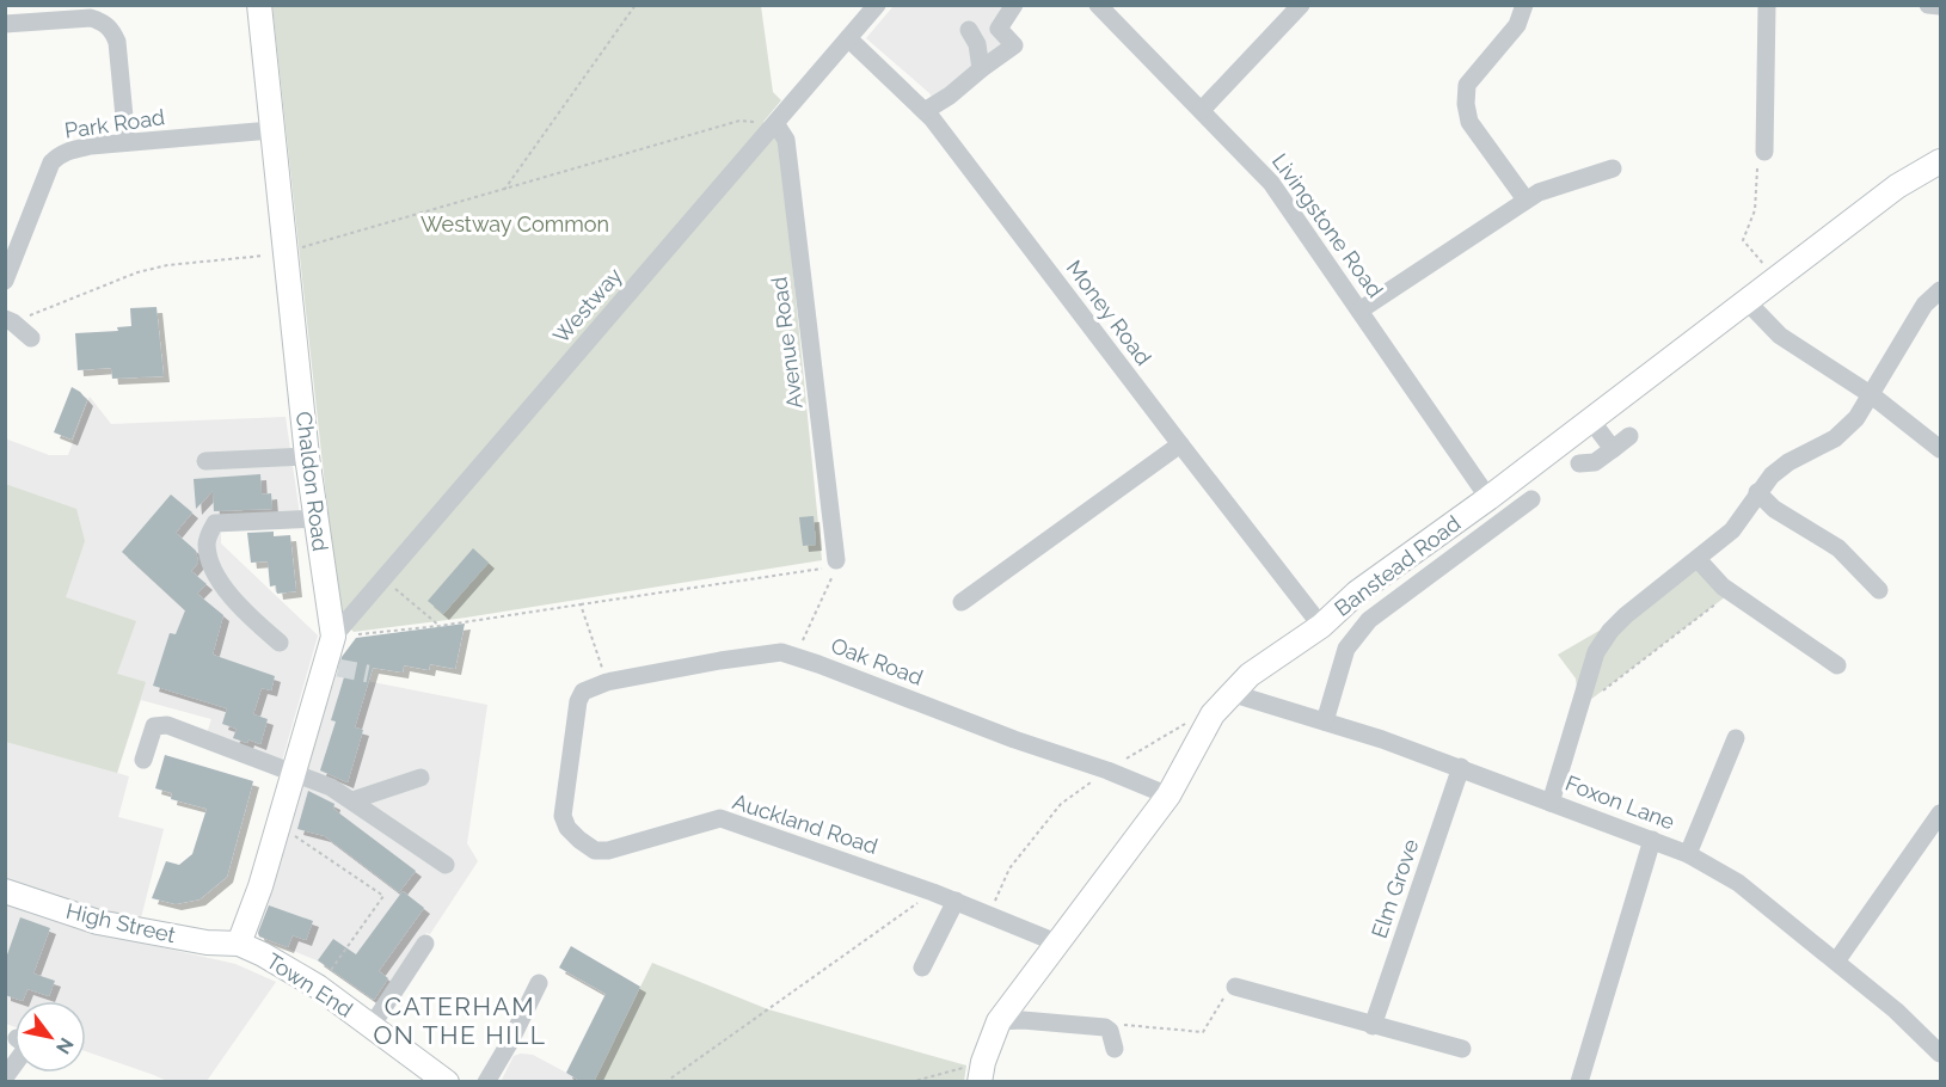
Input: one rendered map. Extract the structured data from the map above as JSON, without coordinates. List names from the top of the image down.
{
  "streets": {
    "main road": [
      "Chaldon Road",
      "Banstead Road",
      "High Street",
      "Town End"
    ],
    "street": [
      "Park Road",
      "Livingstone Road",
      "Westway",
      "Money Road",
      "Avenue Road",
      "Oak Road",
      "Foxon Lane",
      "Auckland Road",
      "Elm Grove"
    ]
  },
  "crossings": [
    ["Park Road", "Chaldon Road"],
    ["Livingstone Road", "Banstead Road"],
    ["Westway", "Money Road"],
    ["Westway", "Avenue Road"],
    ["Westway", "Chaldon Road"],
    ["Money Road", "Banstead Road"],
    ["Chaldon Road", "High Street"],
    ["Chaldon Road", "Town End"],
    ["Banstead Road", "Oak Road"],
    ["Banstead Road", "Foxon Lane"],
    ["Banstead Road", "Auckland Road"],
    ["Oak Road", "Auckland Road"],
    ["Foxon Lane", "Elm Grove"],
    ["High Street", "Town End"]
  ],
  "districts": ["CATERHAM ON THE HILL"],
  "parks": ["Westway Common"],
  "north": "bottom right"
}
